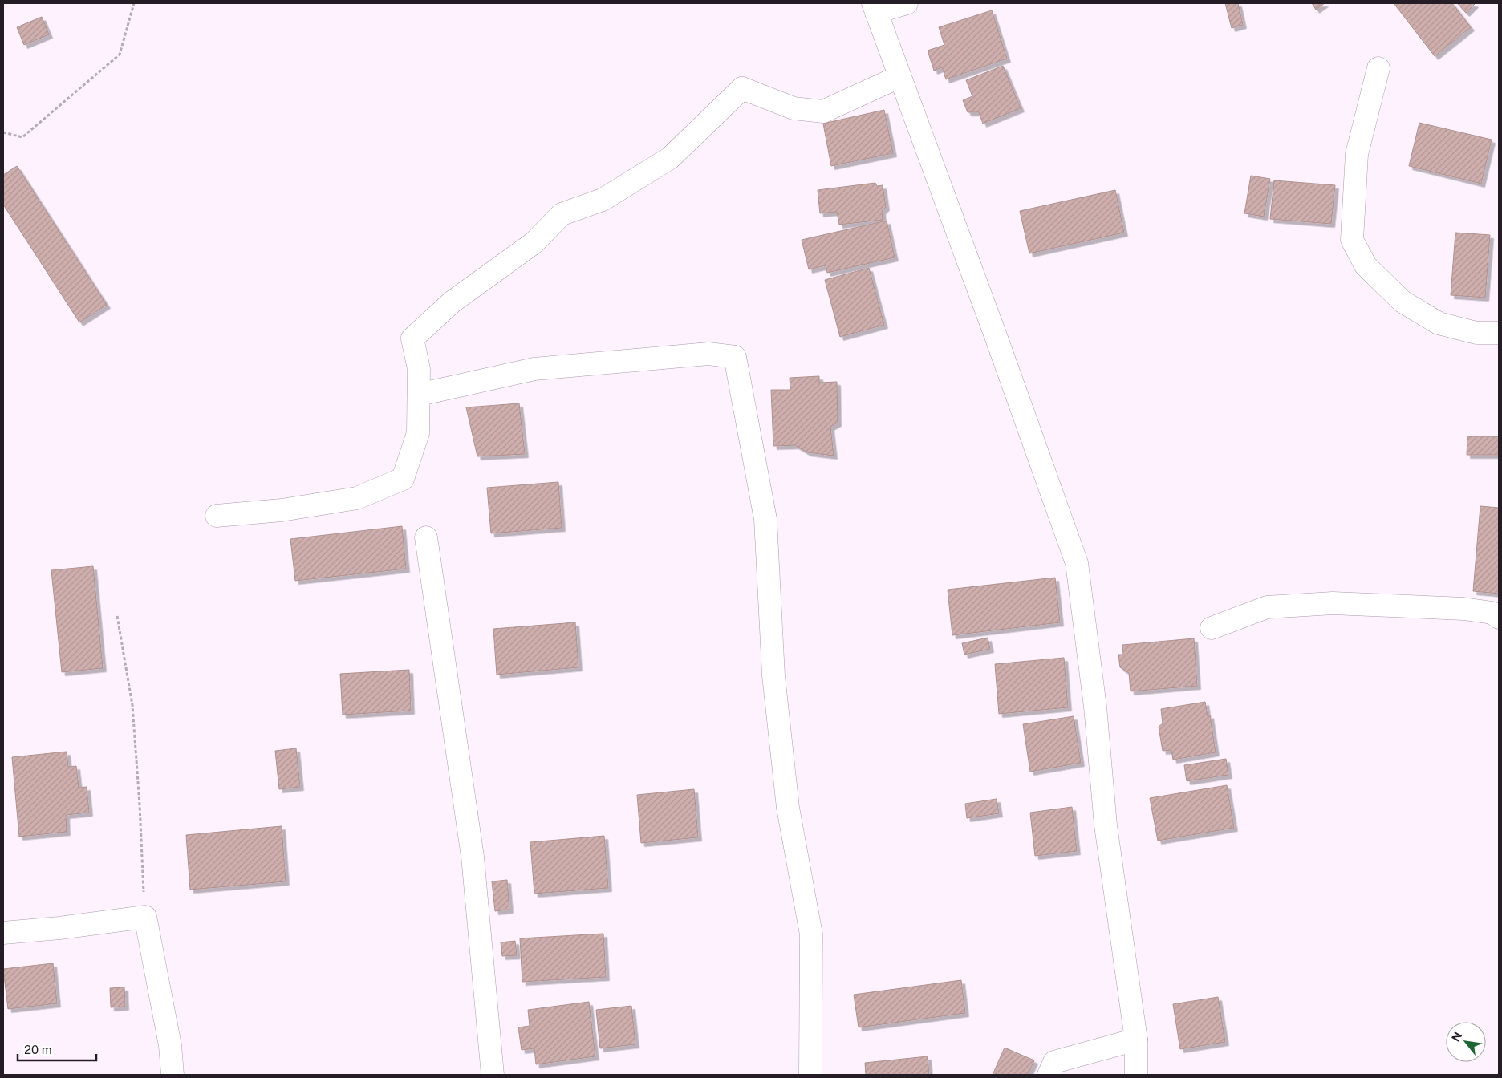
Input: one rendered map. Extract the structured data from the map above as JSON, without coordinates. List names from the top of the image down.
{
  "scale_bar": "20 m",
  "north": "top left"
}
